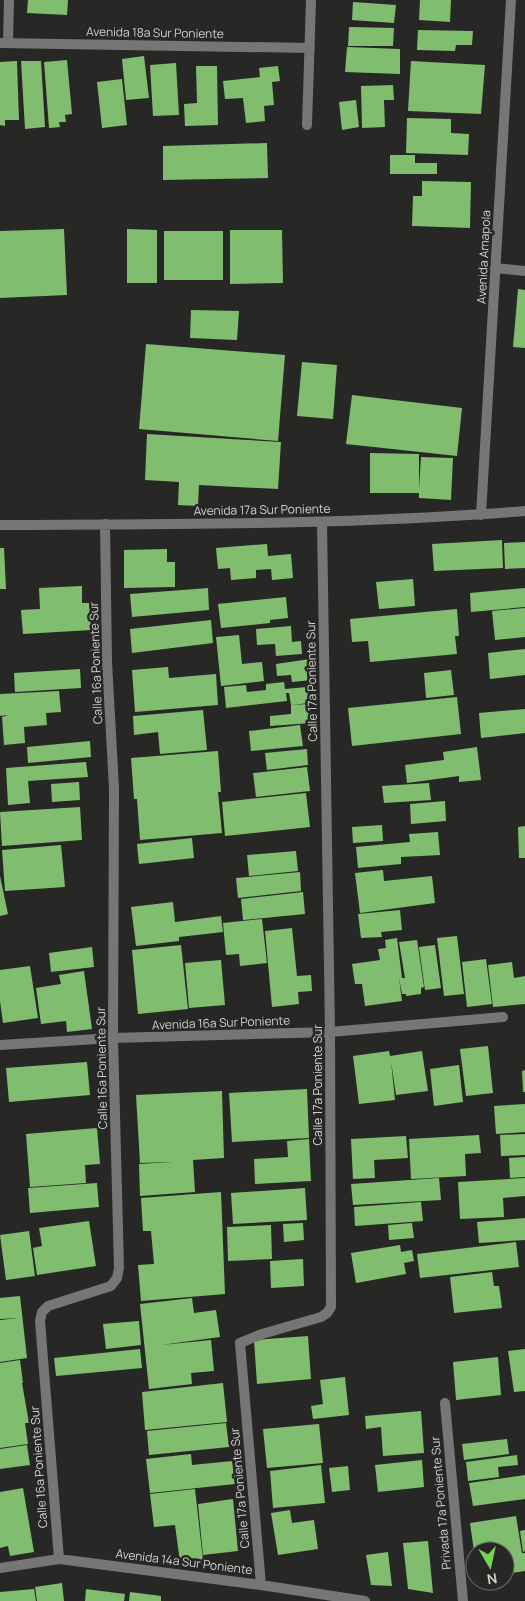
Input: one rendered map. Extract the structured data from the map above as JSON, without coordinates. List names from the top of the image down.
{
  "streets": {
    "street": [
      "Avenida 18a Sur Poniente",
      "Avenida Amapola",
      "Avenida 17a Sur Poniente",
      "Calle 16a Poniente Sur",
      "Calle 17a Poniente Sur",
      "Avenida 16a Sur Poniente",
      "Privada 17a Poniente Sur",
      "Avenida 14a Sur Poniente"
    ]
  },
  "crossings": [
    ["Avenida Amapola", "Avenida 17a Sur Poniente"],
    ["Avenida 17a Sur Poniente", "Calle 16a Poniente Sur"],
    ["Avenida 17a Sur Poniente", "Calle 17a Poniente Sur"],
    ["Calle 16a Poniente Sur", "Avenida 16a Sur Poniente"],
    ["Calle 16a Poniente Sur", "Avenida 14a Sur Poniente"],
    ["Calle 17a Poniente Sur", "Avenida 16a Sur Poniente"],
    ["Calle 17a Poniente Sur", "Avenida 14a Sur Poniente"]
  ],
  "north": "bottom"
}
